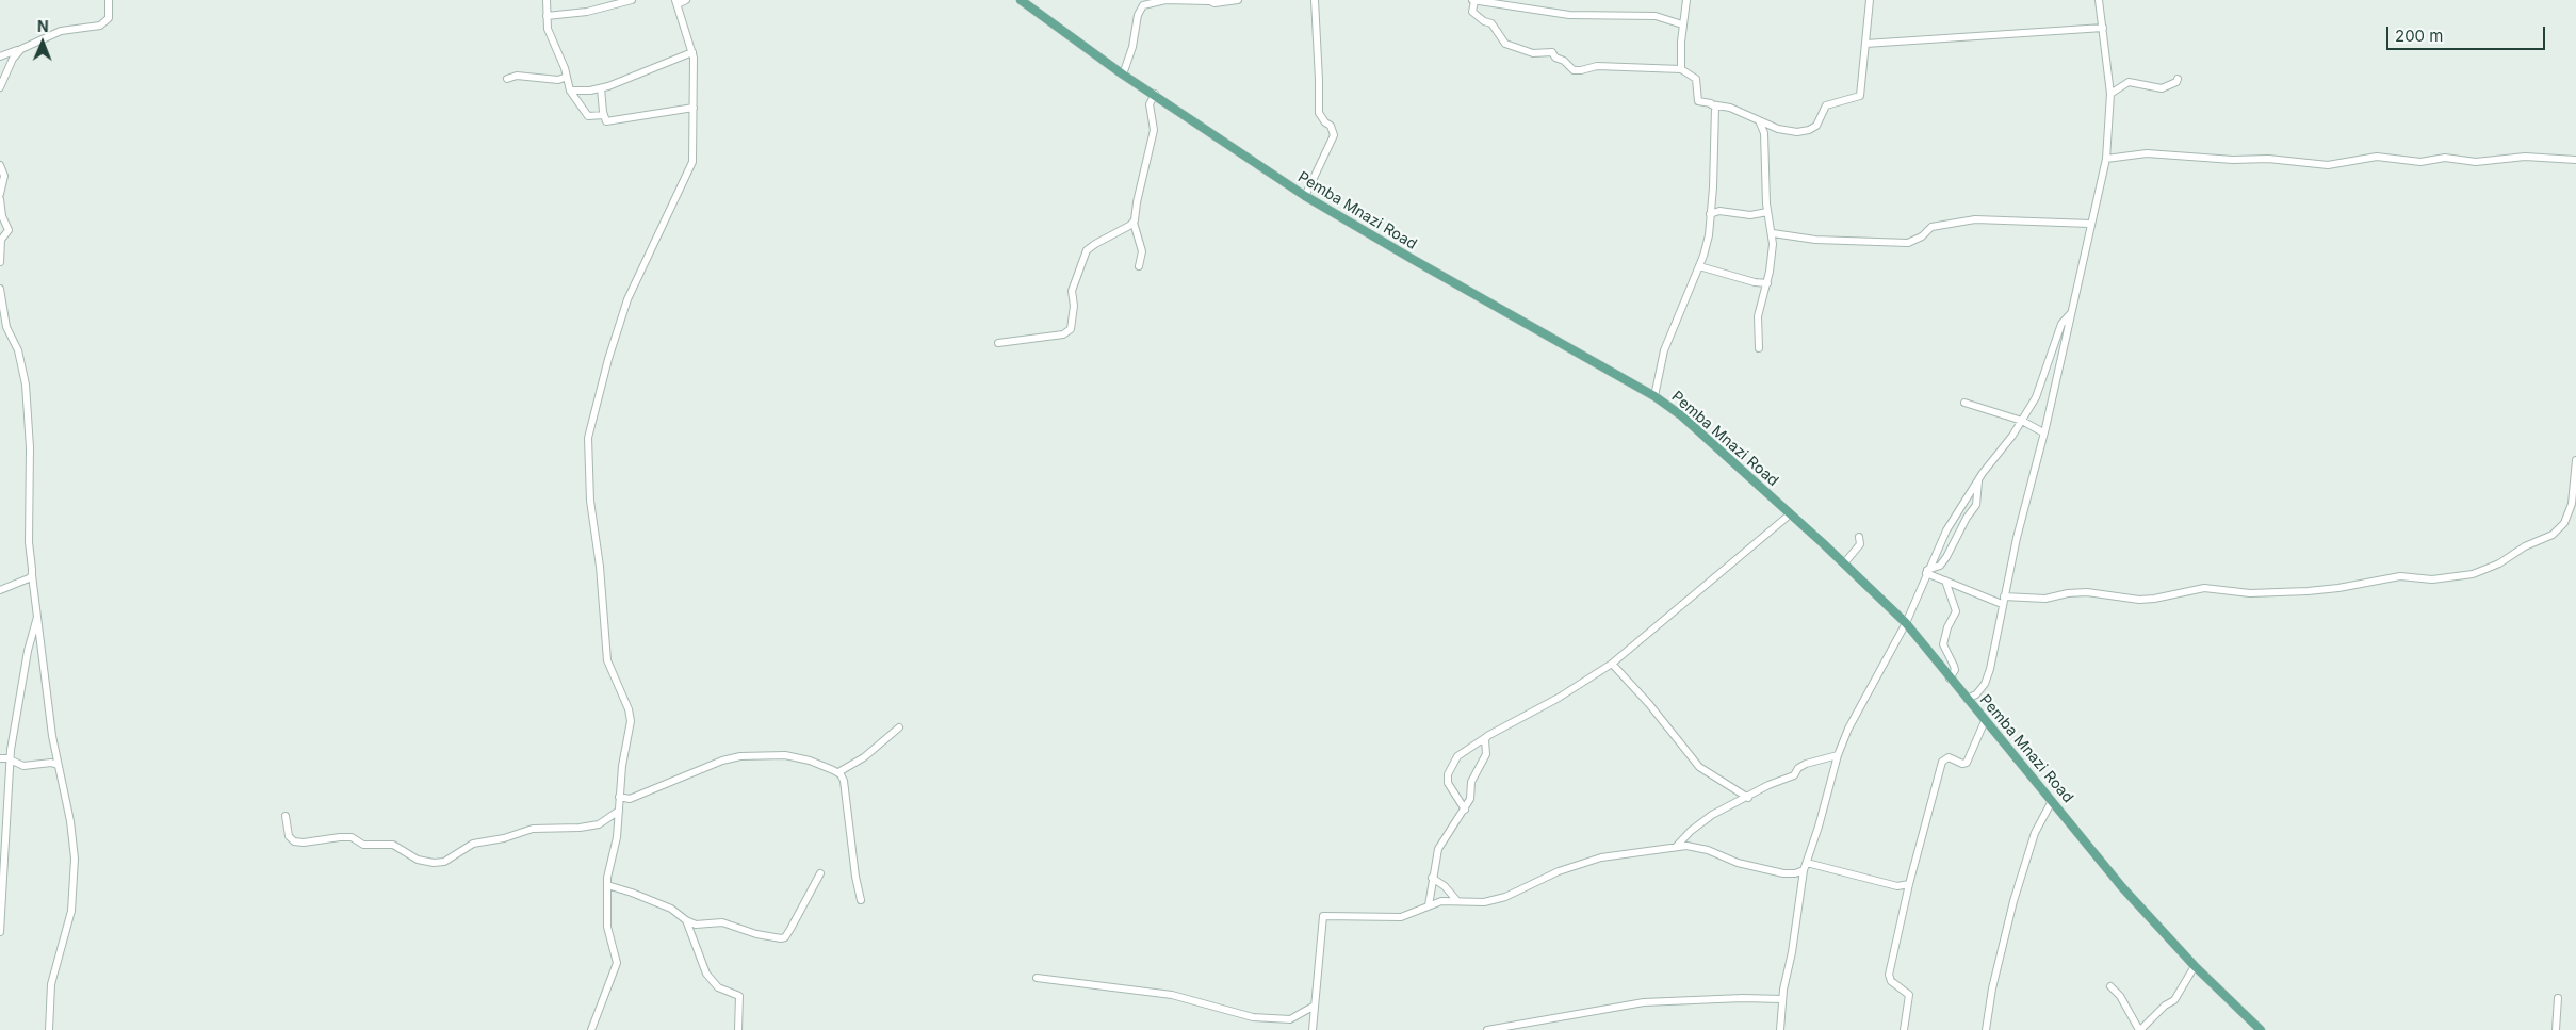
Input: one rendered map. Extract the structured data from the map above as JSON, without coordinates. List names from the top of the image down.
{
  "streets": {
    "main road": ["Pemba Mnazi Road"]
  },
  "scale_bar": "200 m",
  "north": "top"
}
